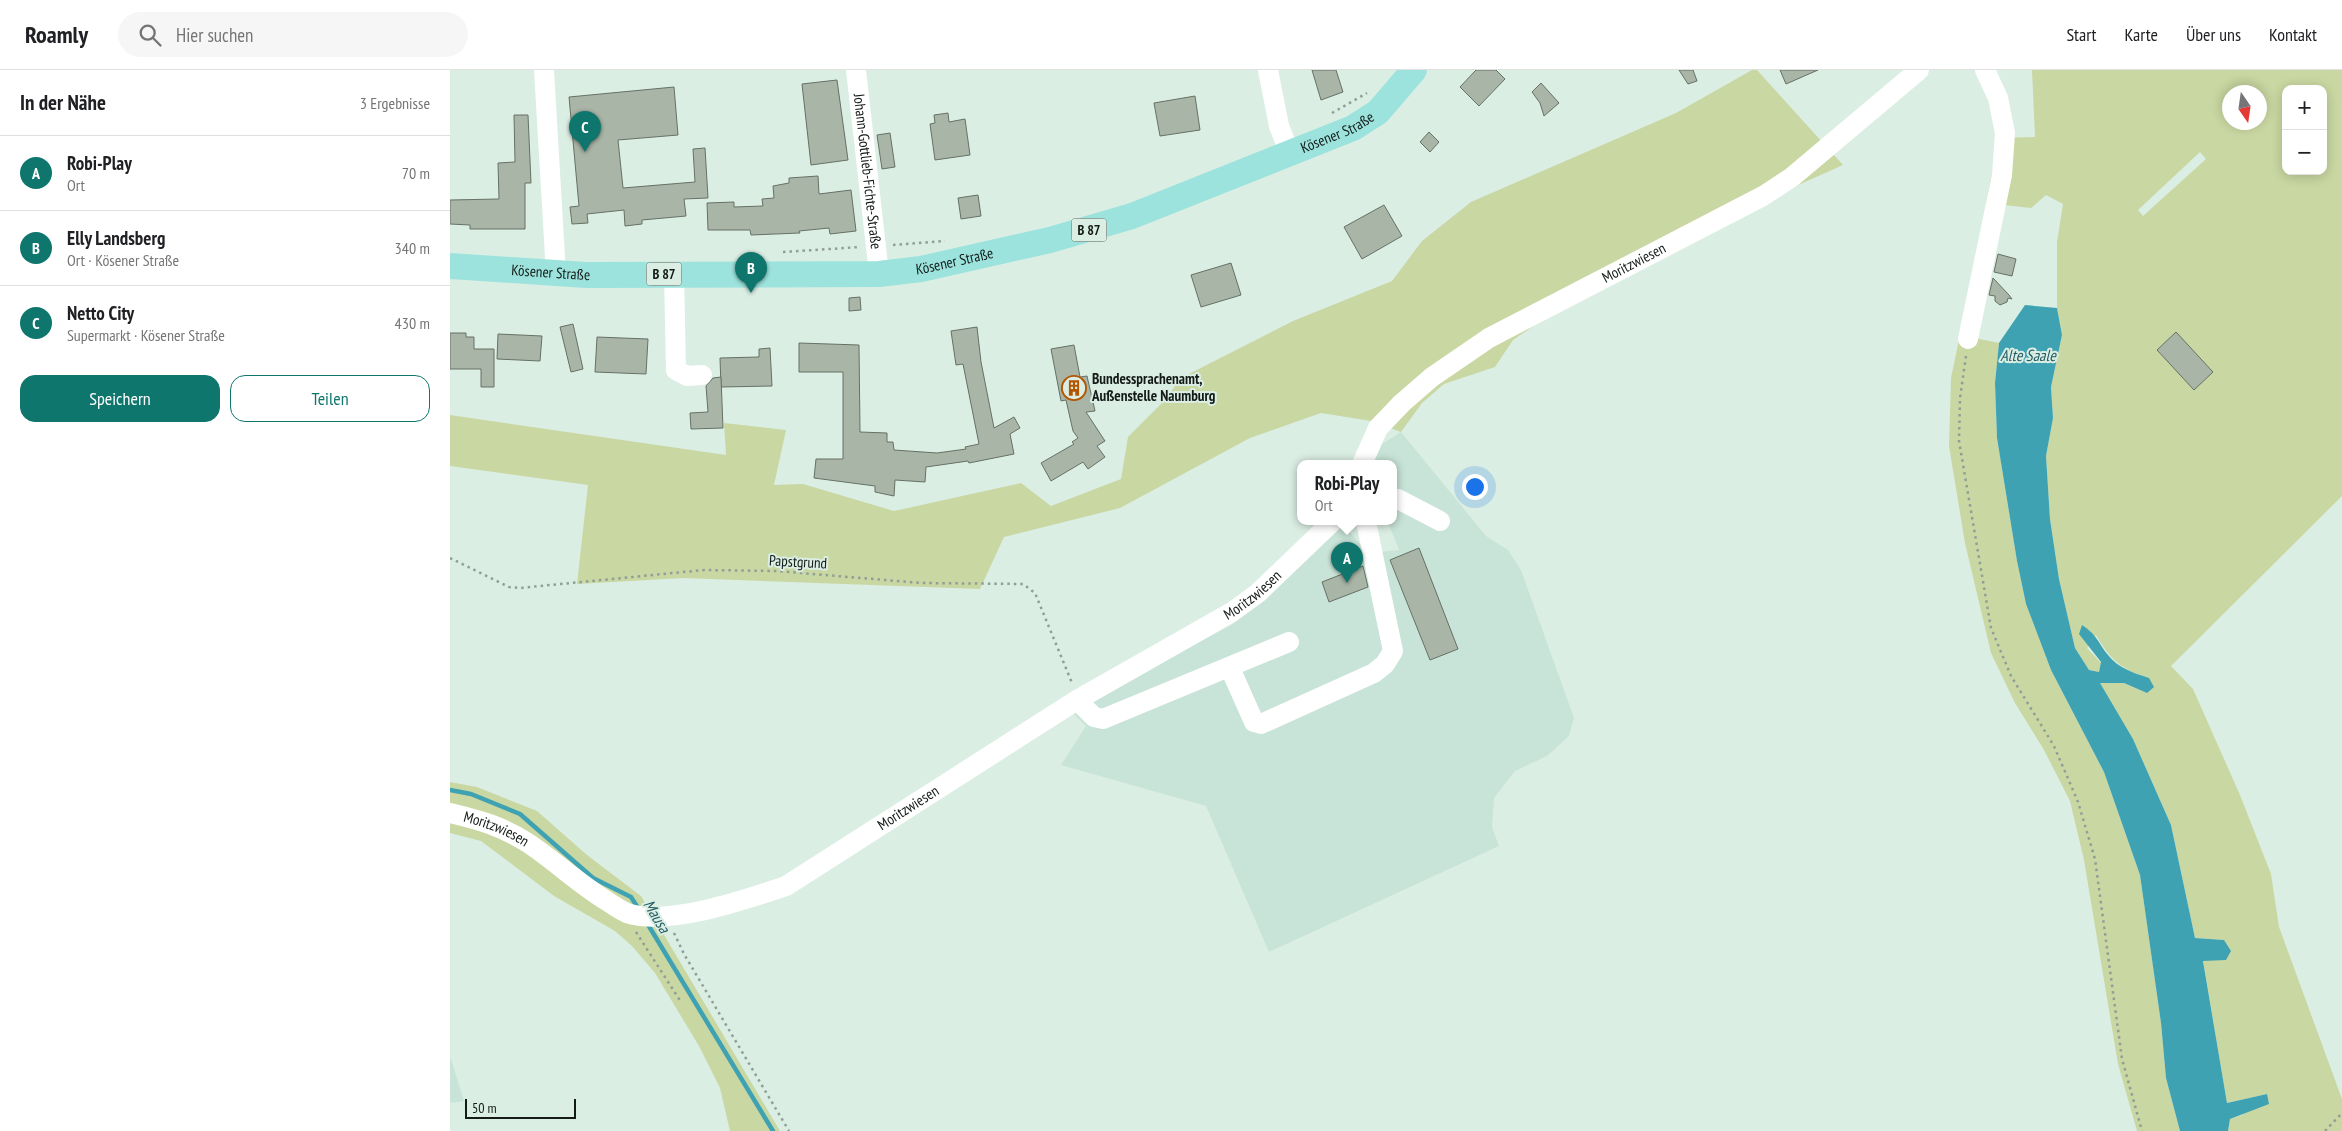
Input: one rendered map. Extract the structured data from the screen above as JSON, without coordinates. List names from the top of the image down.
{
  "streets": {
    "main road": ["Kösener Straße", "B 87"],
    "street": ["Johann-Gottlieb-Fichte-Straße", "Moritzwiesen"],
    "path": ["Papstgrund"]
  },
  "crossings": [
    ["Kösener Straße", "Johann-Gottlieb-Fichte-Straße"],
    ["Moritzwiesen", "Papstgrund"]
  ],
  "water": ["Alte Saale", "Mausa"],
  "places": {
    "building": ["Bundessprachenamt, Außenstelle Naumburg"]
  },
  "scale_bar": "50 m",
  "north": "bottom",
  "page": {
    "header": "Roamly",
    "search": "Hier suchen",
    "nav": [
      "Start",
      "Karte",
      "Über uns",
      "Kontakt"
    ],
    "heading": ["In der Nähe", "3 Ergebnisse"],
    "map_buttons": ["+", "−"],
    "pins": ["C", "B", "A"],
    "list": [
      {
        "mark": "A",
        "name": "Robi-Play",
        "note": "Ort",
        "value": "70 m"
      },
      {
        "mark": "B",
        "name": "Elly Landsberg",
        "note": "Ort · Kösener Straße",
        "value": "340 m"
      },
      {
        "mark": "C",
        "name": "Netto City",
        "note": "Supermarkt · Kösener Straße",
        "value": "430 m"
      }
    ],
    "buttons": ["Speichern", "Teilen"],
    "popup": ["Robi-Play", "Ort"],
    "scale": "50 m"
  }
}
